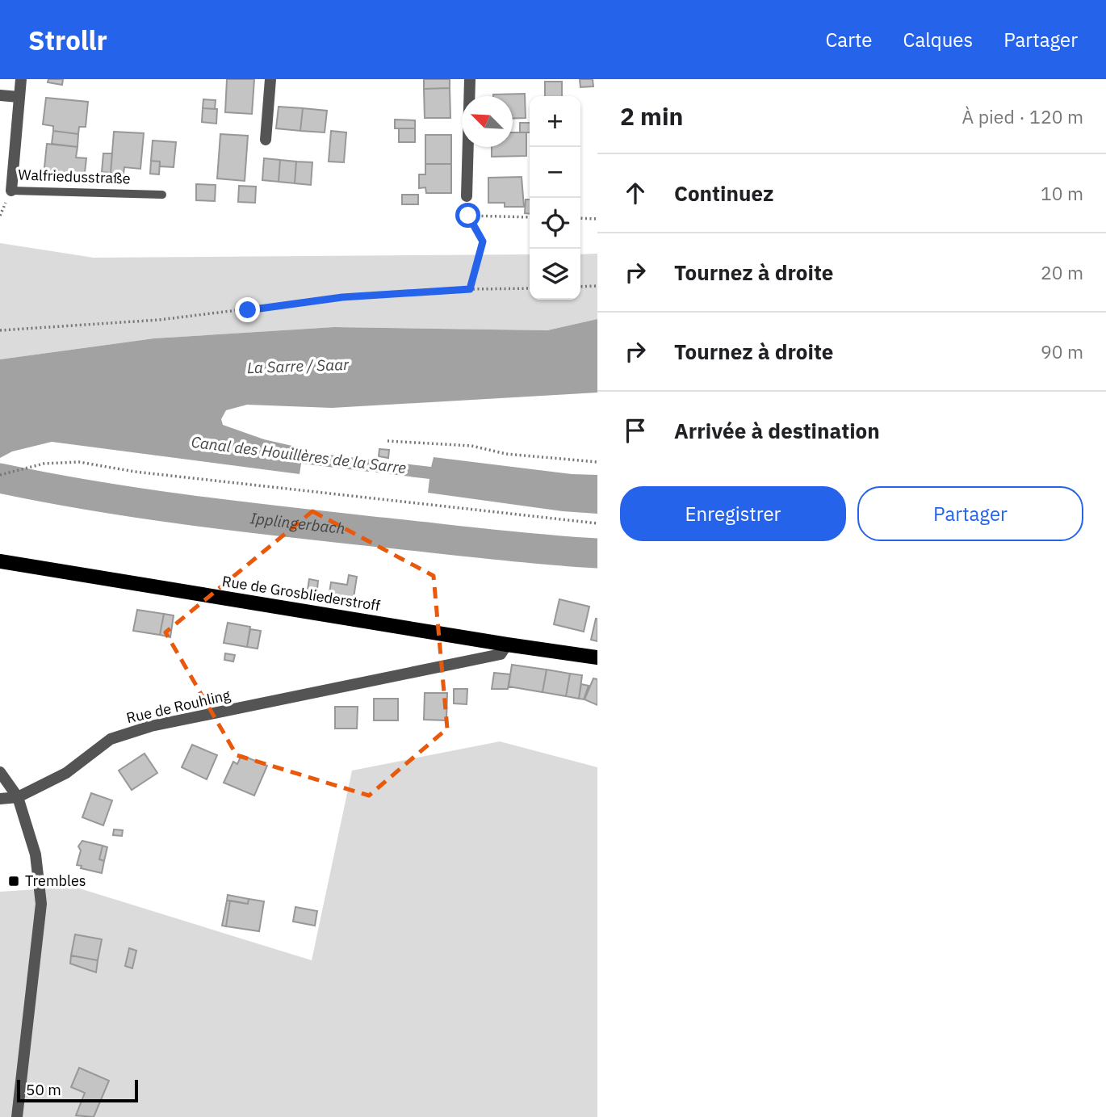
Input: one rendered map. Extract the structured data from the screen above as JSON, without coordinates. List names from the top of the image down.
{
  "streets": {
    "main road": ["Rue de Grosbliederstroff"],
    "street": ["Walfriedusstraße", "Rue de Rouhling"]
  },
  "crossings": [
    ["Rue de Grosbliederstroff", "Rue de Rouhling"]
  ],
  "water": ["La Sarre / Saar", "Canal des Houillères de la Sarre", "Ipplingerbach"],
  "places": {
    "transit": ["Trembles"]
  },
  "scale_bar": "50 m",
  "north": "top left",
  "page": {
    "header": "Strollr",
    "nav": ["Carte", "Calques", "Partager"],
    "heading": ["2 min", "À pied · 120 m"],
    "map_buttons": ["+", "−"],
    "list": [
      ["Continuez", "10 m"],
      ["Tournez à droite", "20 m"],
      ["Tournez à droite", "90 m"],
      "Arrivée à destination"
    ],
    "buttons": ["Enregistrer", "Partager"],
    "scale": "50 m"
  }
}
